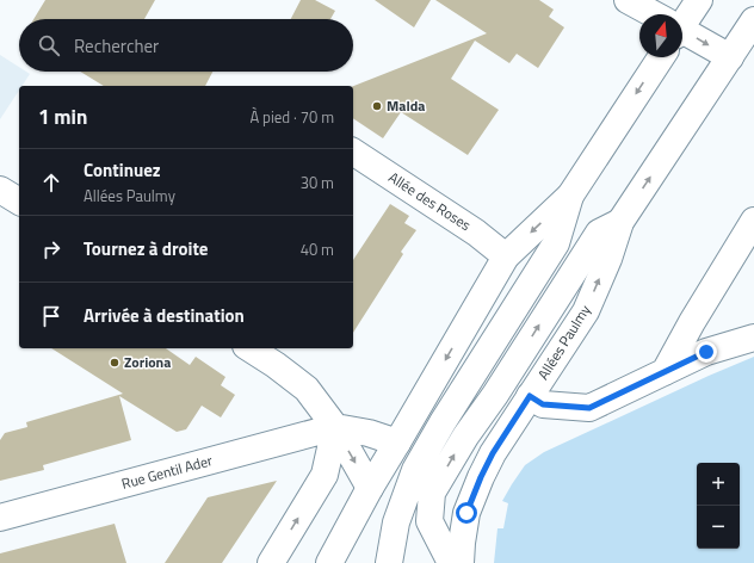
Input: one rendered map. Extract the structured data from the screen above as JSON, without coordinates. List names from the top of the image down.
{
  "streets": {
    "street": ["Allée des Roses", "Allées Paulmy", "Rue Gentil Ader"]
  },
  "places": ["Malda", "Zoriona"],
  "north": "top",
  "page": {
    "search": "Rechercher",
    "heading": ["1 min", "À pied · 70 m"],
    "list": [
      ["Continuez", "Allées Paulmy", "30 m"],
      ["Tournez à droite", "40 m"],
      "Arrivée à destination"
    ],
    "map_buttons": ["+", "−"]
  }
}
